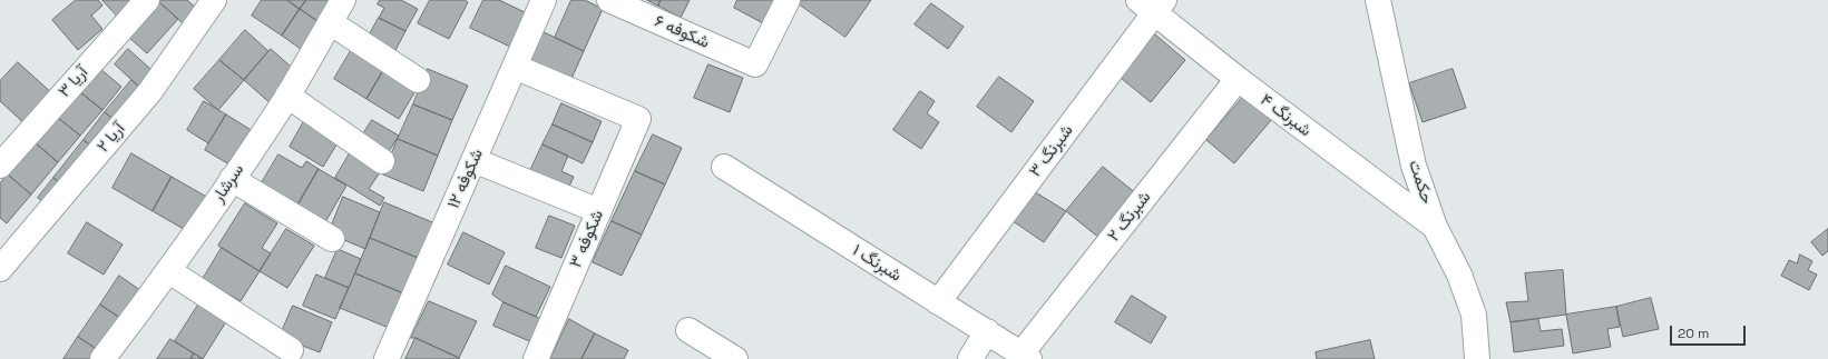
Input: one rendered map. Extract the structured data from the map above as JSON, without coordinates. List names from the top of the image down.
{
  "streets": {
    "street": [
      "شکوفه ۶",
      "آریا ۳",
      "شبرنگ ۴",
      "آریا ۲",
      "شبرنگ ۳",
      "شکوفه ۱۲",
      "حکمت",
      "سرشار",
      "شبرنگ ۲",
      "شکوفه ۳",
      "شبرنگ ۱"
    ]
  },
  "crossings": [
    ["شبرنگ ۴", "شبرنگ ۳"],
    ["شبرنگ ۴", "حکمت"],
    ["شبرنگ ۴", "شبرنگ ۲"],
    ["شبرنگ ۳", "شبرنگ ۱"],
    ["شکوفه ۱۲", "شکوفه ۳"],
    ["شبرنگ ۲", "شبرنگ ۱"]
  ],
  "scale_bar": "20 m"
}
